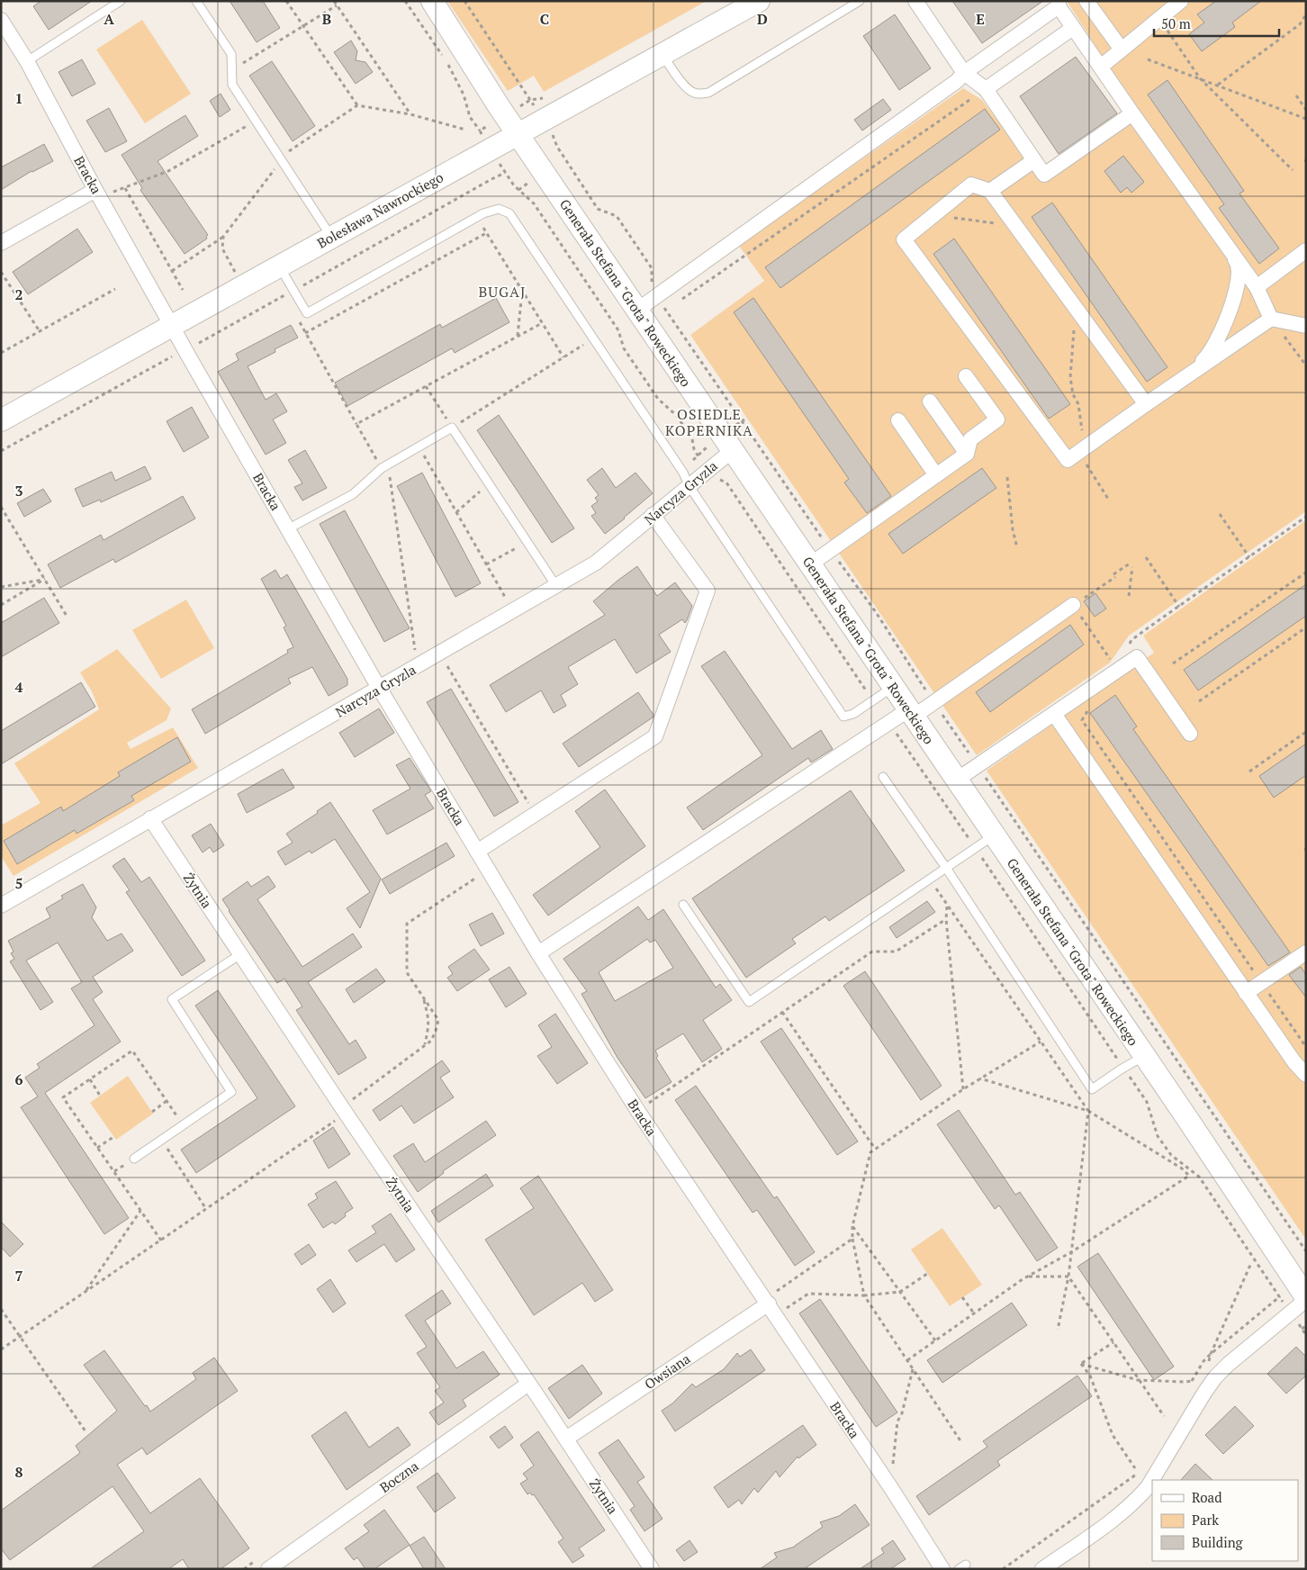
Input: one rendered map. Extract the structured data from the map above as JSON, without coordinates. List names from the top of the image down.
{
  "streets": {
    "street": [
      "Bracka",
      "Bolesława Nawrockiego",
      "Generała Stefana \"Grota\" Roweckiego",
      "Narcyza Gryzla",
      "Żytnia",
      "Owsiana",
      "Boczna"
    ]
  },
  "crossings": [
    ["Bracka", "Bolesława Nawrockiego"],
    ["Bracka", "Narcyza Gryzla"],
    ["Bracka", "Owsiana"],
    ["Bolesława Nawrockiego", "Generała Stefana \"Grota\" Roweckiego"],
    ["Generała Stefana \"Grota\" Roweckiego", "Narcyza Gryzla"],
    ["Narcyza Gryzla", "Żytnia"],
    ["Żytnia", "Owsiana"],
    ["Żytnia", "Boczna"]
  ],
  "districts": ["BUGAJ", "OSIEDLE KOPERNIKA"],
  "legend": ["Road", "Park", "Building"],
  "scale_bar": "50 m",
  "grid": {
    "columns": [
      "A",
      "B",
      "C",
      "D",
      "E"
    ],
    "rows": [
      "1",
      "2",
      "3",
      "4",
      "5",
      "6",
      "7",
      "8"
    ]
  }
}
